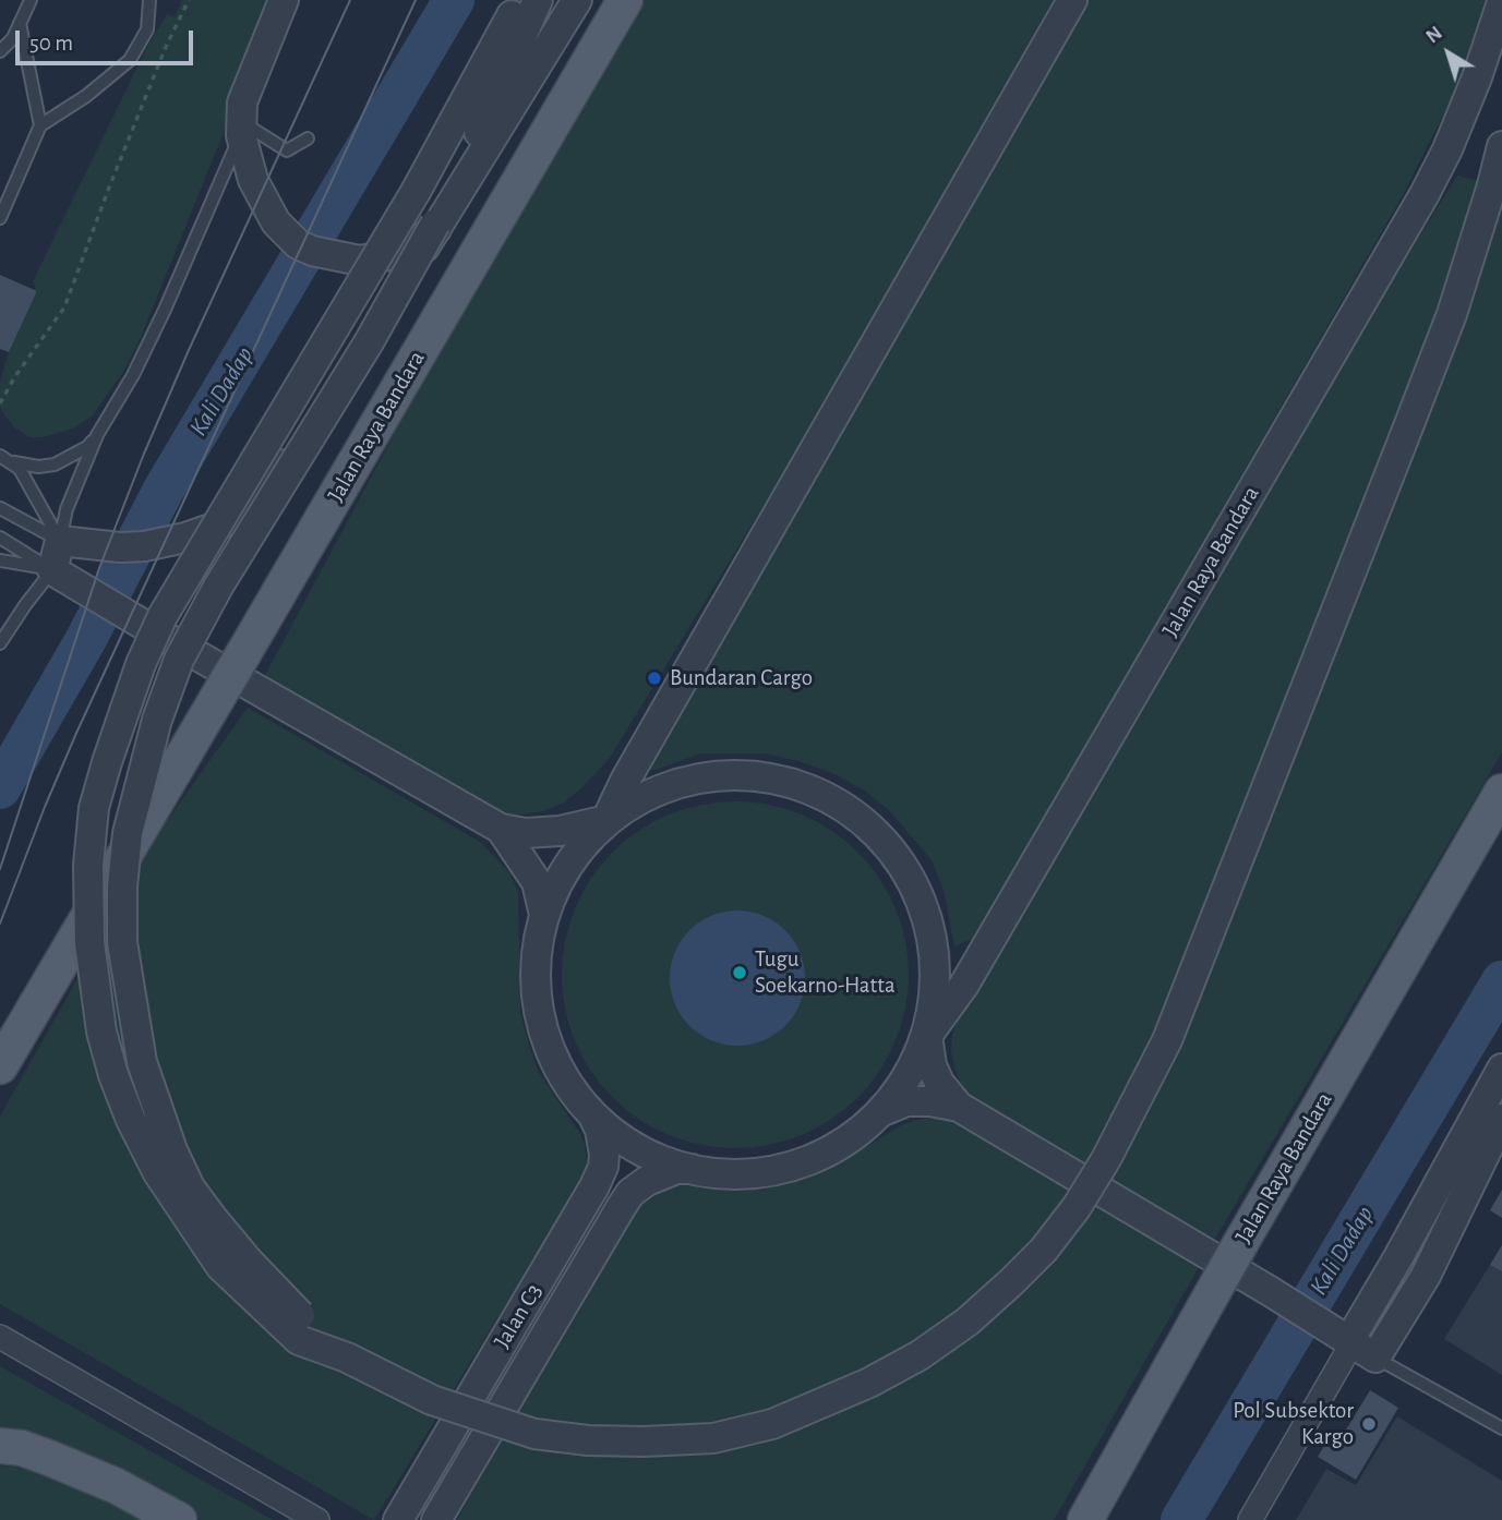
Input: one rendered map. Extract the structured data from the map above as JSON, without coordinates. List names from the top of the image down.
{
  "streets": {
    "main road": ["Jalan Raya Bandara"],
    "street": ["Jalan C3"]
  },
  "water": ["Kali Dadap"],
  "places": ["Bundaran Cargo", "Tugu Soekarno-Hatta", "Pol Subsektor Kargo"],
  "scale_bar": "50 m",
  "north": "top left"
}
